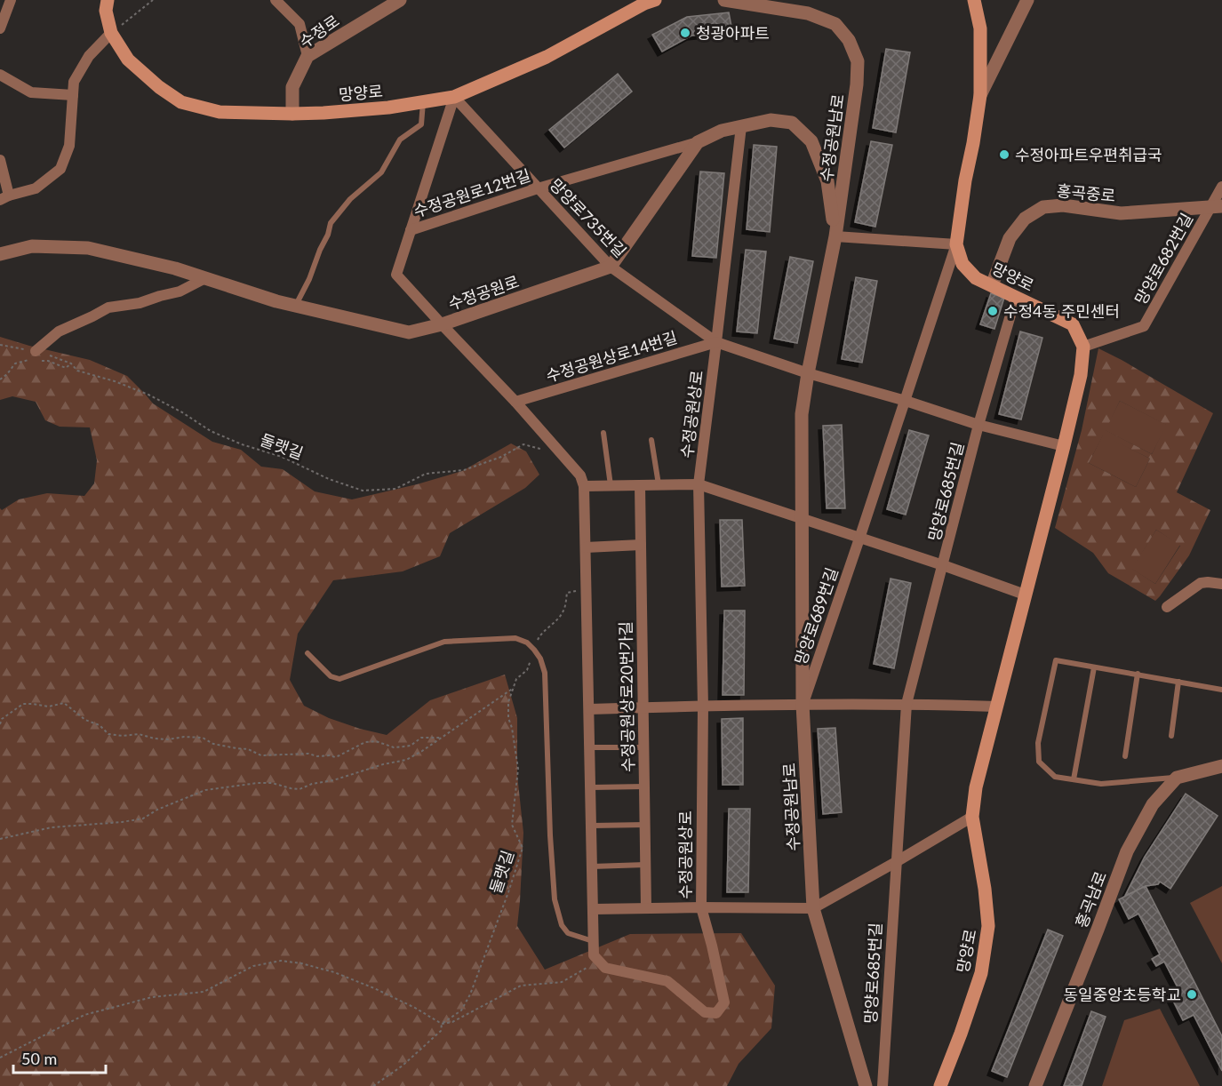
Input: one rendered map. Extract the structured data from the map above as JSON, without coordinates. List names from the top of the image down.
{
  "streets": {
    "main road": ["망양로"],
    "street": [
      "수정로",
      "수정공원남로",
      "수정공원로12번길",
      "홍곡중로",
      "망양로735번길",
      "망양로682번길",
      "수정공원로",
      "수정공원상로14번길",
      "수정공원상로",
      "망양로685번길",
      "망양로689번길",
      "수정공원상로20번가길",
      "홍곡남로"
    ],
    "path": ["둘랫길"]
  },
  "crossings": [
    ["수정로", "망양로"],
    ["망양로", "홍곡중로"],
    ["망양로", "망양로735번길"],
    ["망양로", "망양로682번길"],
    ["망양로", "망양로685번길"],
    ["망양로", "망양로689번길"],
    ["수정공원남로", "망양로689번길"],
    ["수정공원로12번길", "망양로735번길"],
    ["홍곡중로", "망양로682번길"],
    ["망양로735번길", "수정공원로"],
    ["망양로735번길", "수정공원상로14번길"],
    ["망양로735번길", "수정공원상로"],
    ["수정공원상로14번길", "수정공원상로"],
    ["수정공원상로", "수정공원상로20번가길"],
    ["망양로685번길", "망양로689번길"]
  ],
  "places": [
    "청광아파트",
    "수정아파트우편취급국",
    "수정4동 주민센터",
    "동일중앙초등학교"
  ],
  "scale_bar": "50 m"
}
